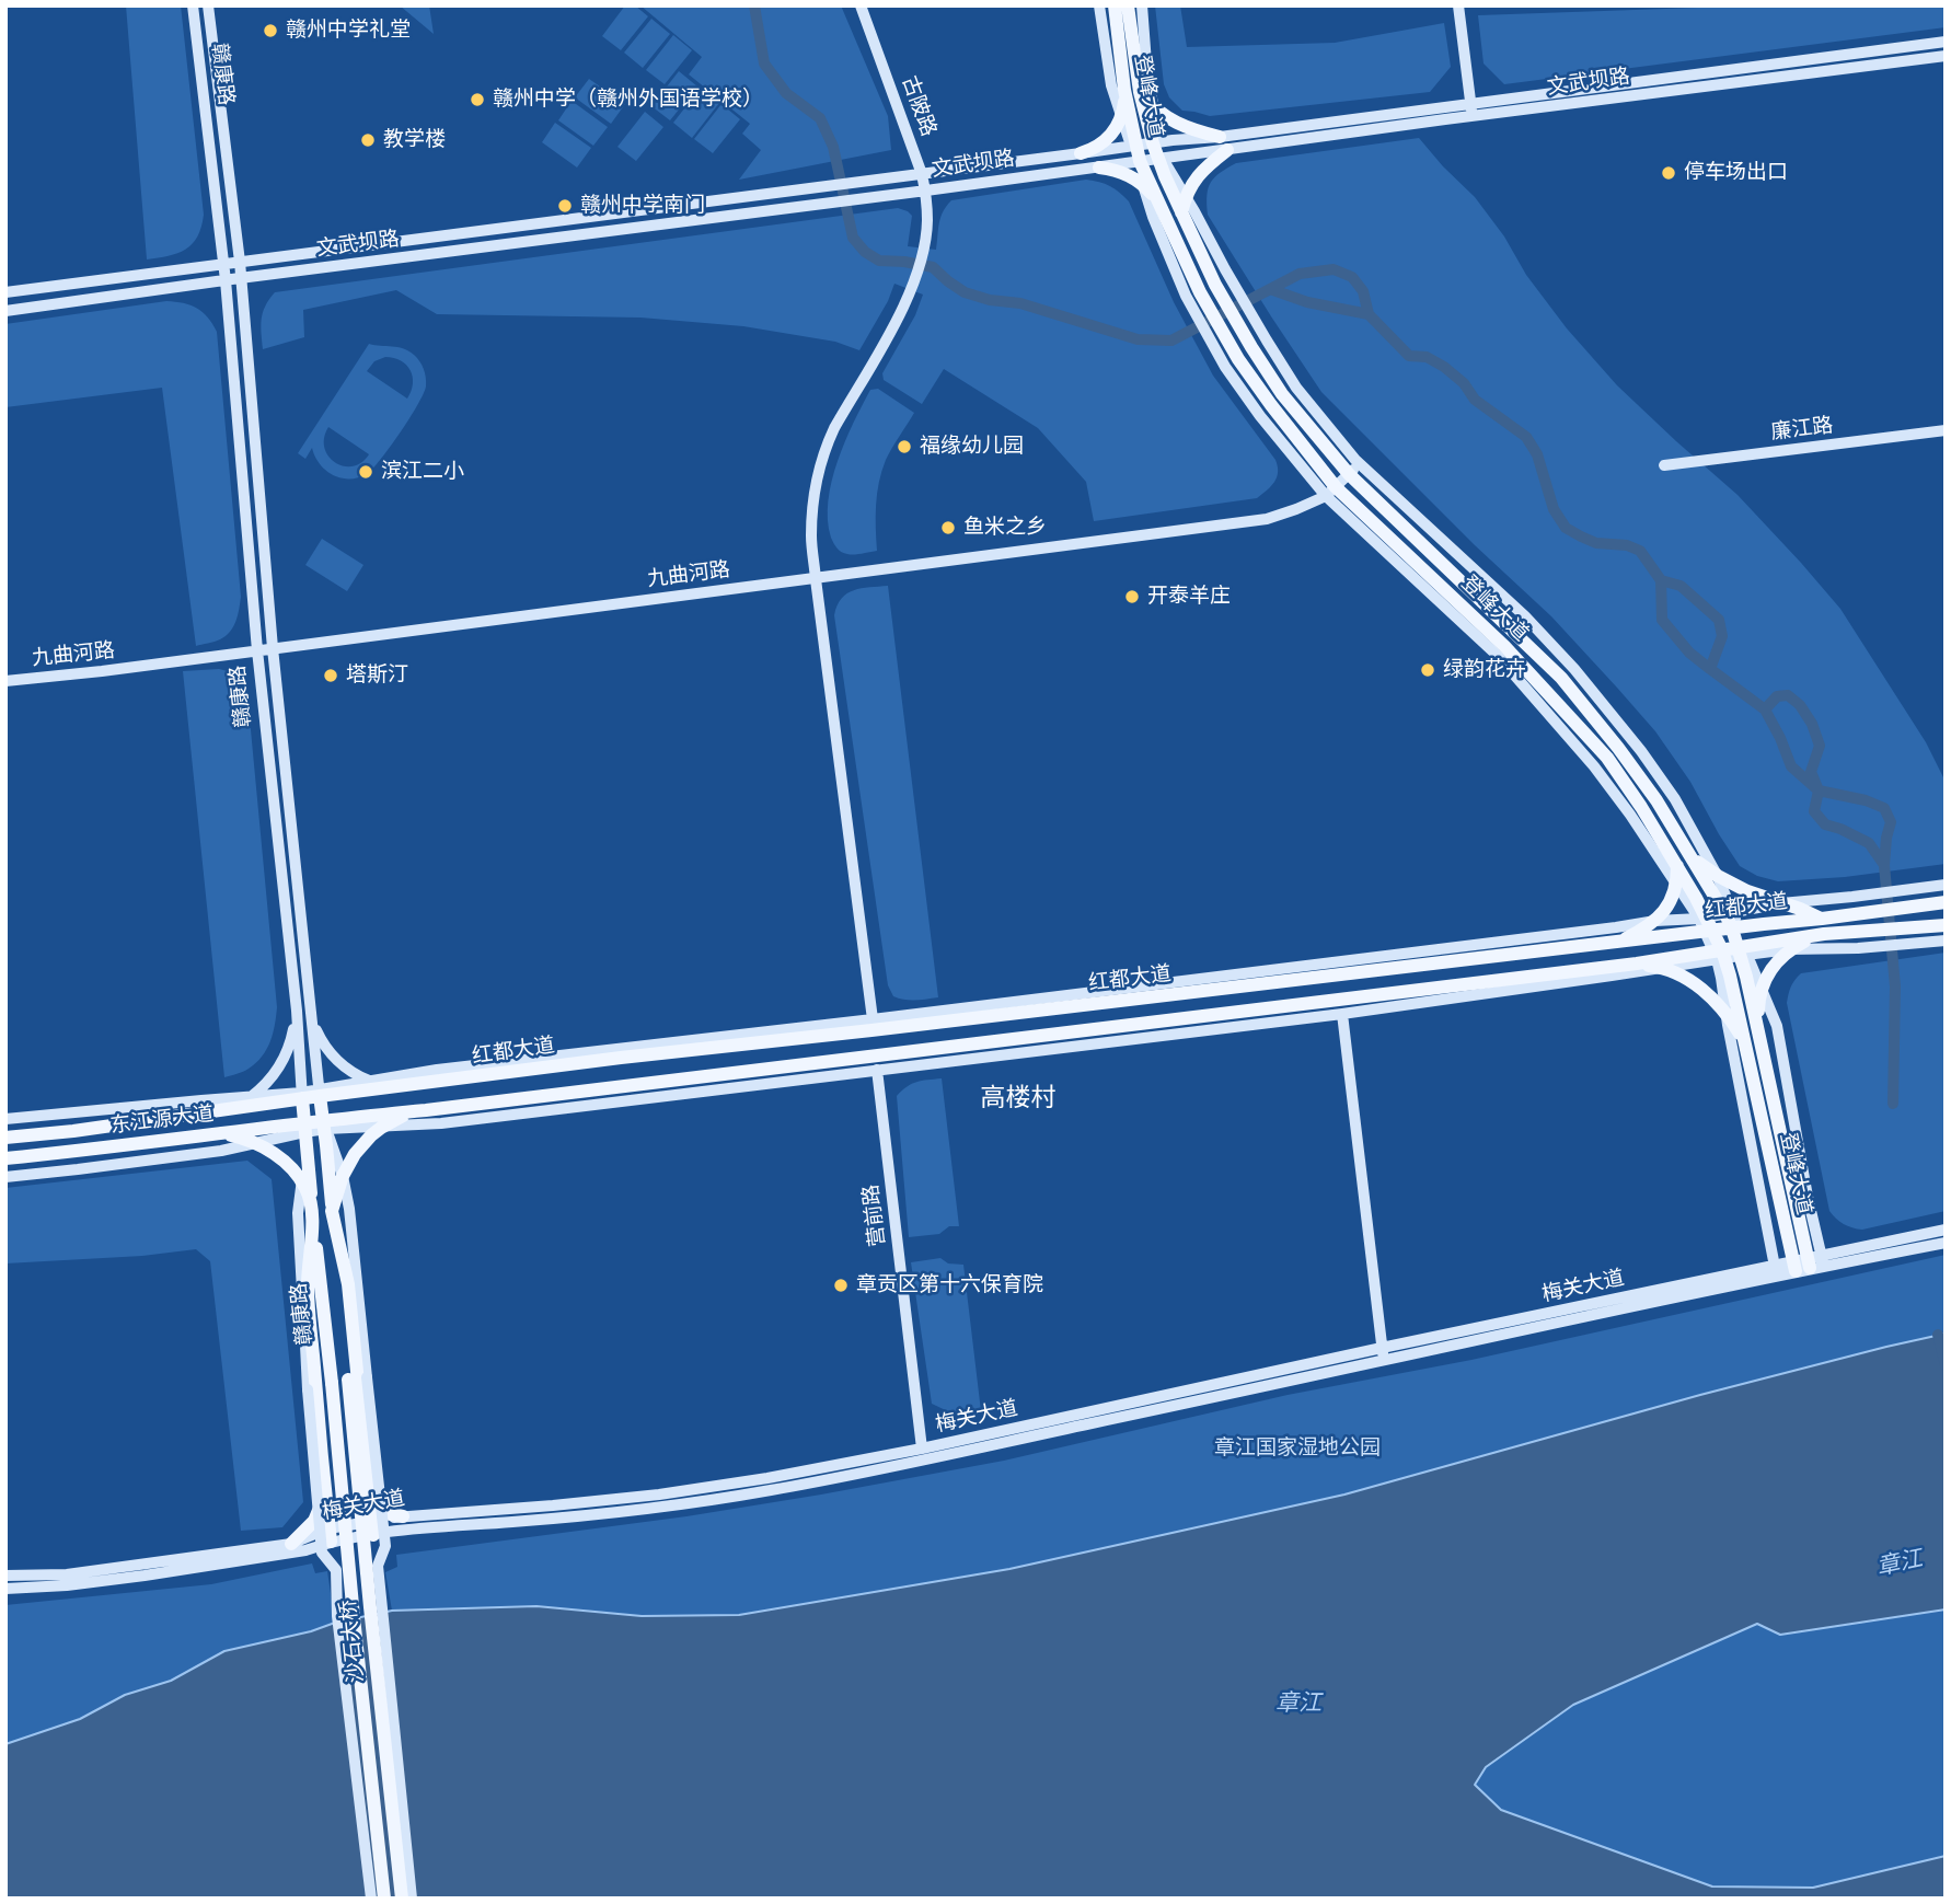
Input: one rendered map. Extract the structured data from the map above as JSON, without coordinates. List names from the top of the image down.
{
  "streets": {
    "main road": [
      "赣康路",
      "登峰大道",
      "红都大道",
      "东江源大道",
      "沙石大桥"
    ],
    "street": [
      "文武坝路",
      "古陂路",
      "廉江路",
      "九曲河路",
      "营前路",
      "梅关大道"
    ]
  },
  "crossings": [
    ["赣康路", "文武坝路"],
    ["赣康路", "九曲河路"],
    ["赣康路", "红都大道"],
    ["赣康路", "东江源大道"],
    ["赣康路", "沙石大桥"],
    ["文武坝路", "登峰大道"],
    ["文武坝路", "古陂路"],
    ["登峰大道", "九曲河路"],
    ["登峰大道", "红都大道"],
    ["登峰大道", "梅关大道"],
    ["古陂路", "九曲河路"],
    ["红都大道", "东江源大道"],
    ["营前路", "梅关大道"]
  ],
  "districts": ["高楼村"],
  "water": ["章江"],
  "parks": ["章江国家湿地公园"],
  "places": [
    "赣州中学礼堂",
    "赣州中学（赣州外国语学校）",
    "教学楼",
    "停车场出口",
    "赣州中学南门",
    "福缘幼儿园",
    "滨江二小",
    "鱼米之乡",
    "开泰羊庄",
    "绿韵花卉",
    "塔斯汀",
    "章贡区第十六保育院"
  ]
}
